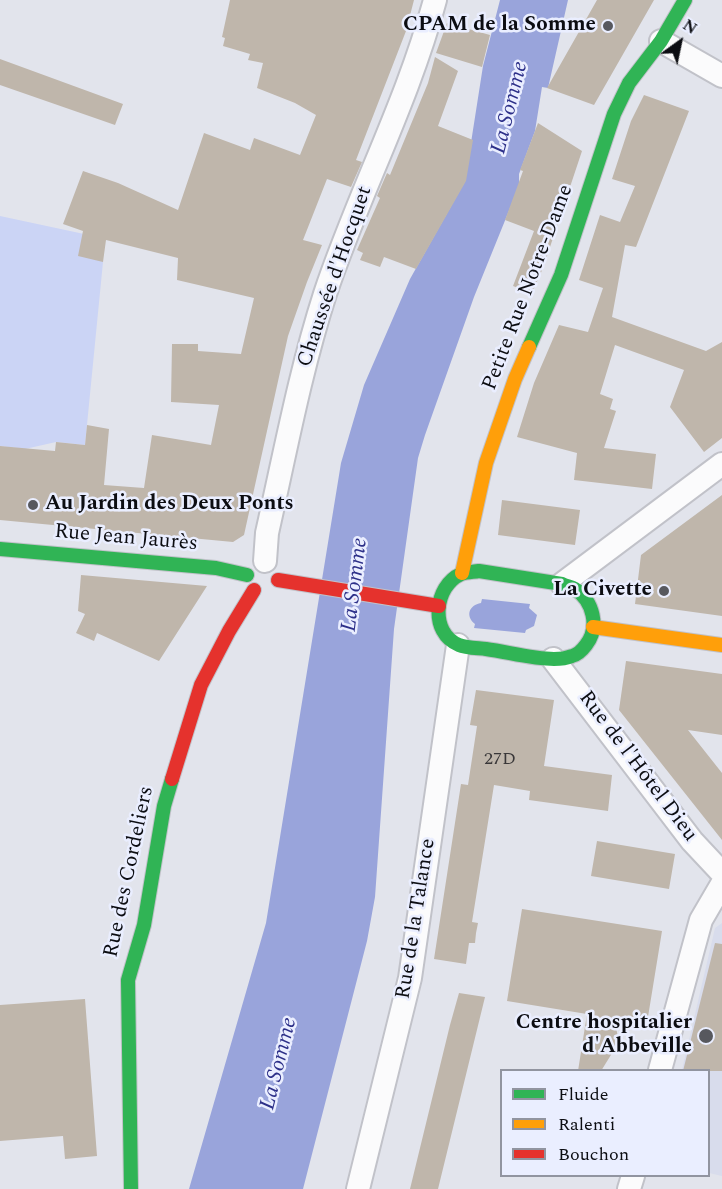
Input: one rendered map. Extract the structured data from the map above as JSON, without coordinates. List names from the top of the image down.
{
  "streets": {
    "street": [
      "Chaussée d'Hocquet",
      "Petite Rue Notre-Dame",
      "Rue Jean Jaurès",
      "Rue de l'Hôtel Dieu",
      "Rue des Cordeliers",
      "Rue de la Talance"
    ]
  },
  "crossings": [
    ["Chaussée d'Hocquet", "Rue Jean Jaurès"]
  ],
  "water": ["La Somme"],
  "places": [
    "CPAM de la Somme",
    "Au Jardin des Deux Ponts",
    "La Civette",
    "Centre hospitalier d'Abbeville"
  ],
  "house_numbers": ["27D"],
  "legend": ["Fluide", "Ralenti", "Bouchon"],
  "north": "top right"
}
